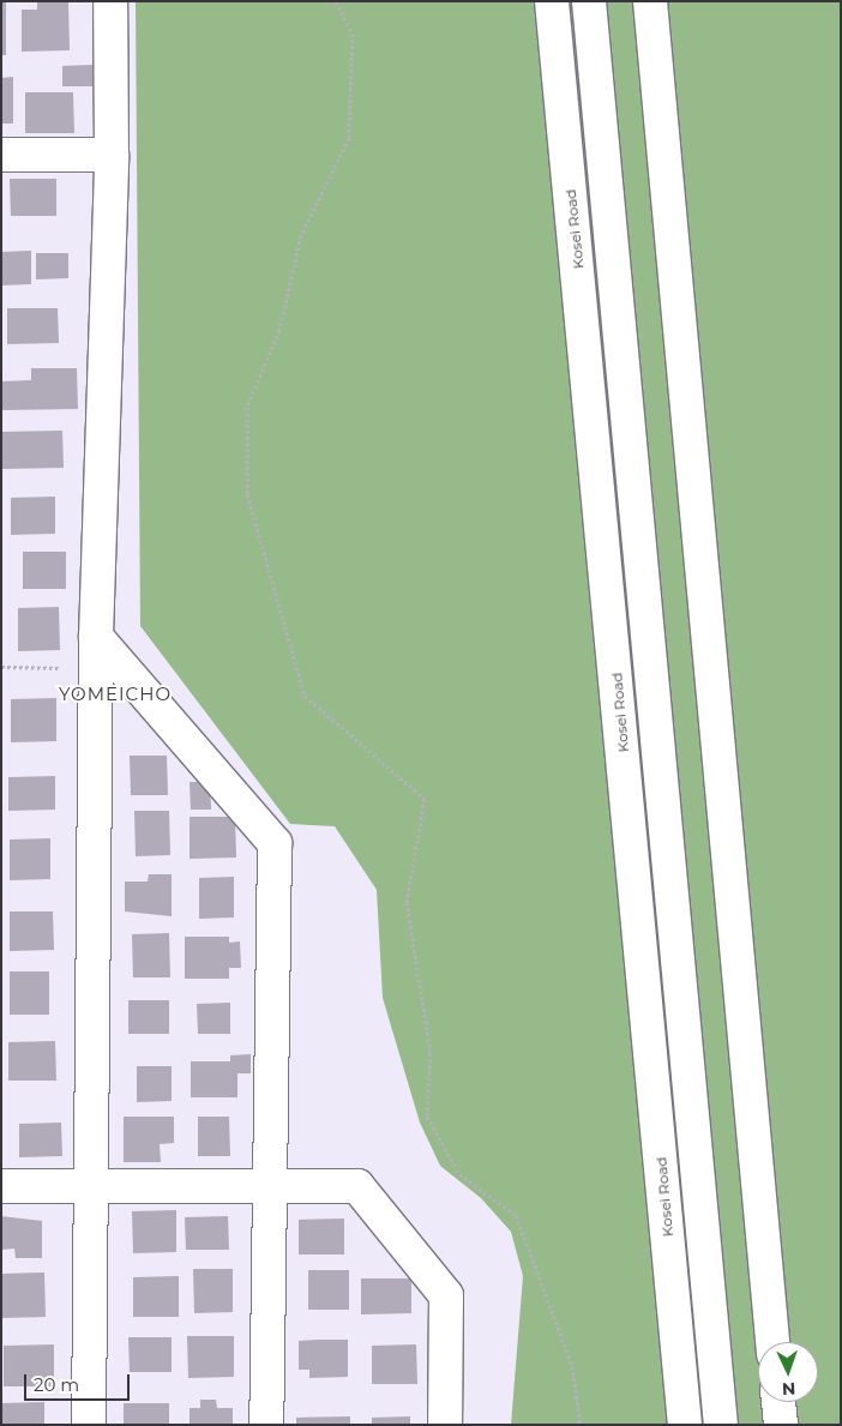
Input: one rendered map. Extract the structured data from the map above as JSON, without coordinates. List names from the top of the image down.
{
  "streets": {
    "main road": ["Kosei Road"]
  },
  "districts": ["YOMEICHO"],
  "scale_bar": "20 m",
  "north": "bottom"
}
